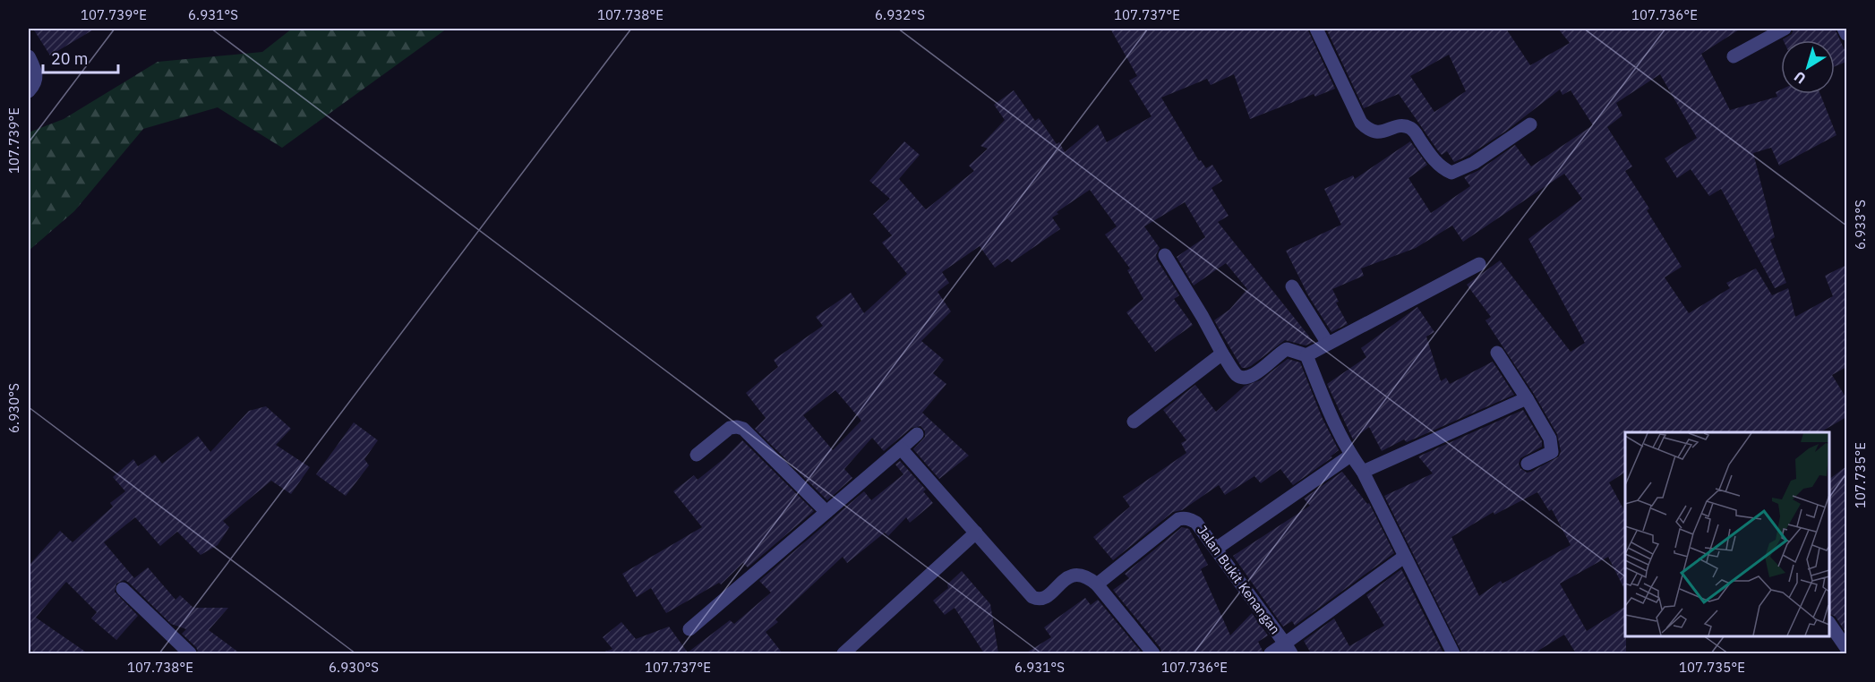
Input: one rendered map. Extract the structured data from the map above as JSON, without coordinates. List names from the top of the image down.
{
  "streets": {
    "street": ["Jalan Bukit Kenangan"]
  },
  "scale_bar": "20 m",
  "north": "bottom left",
  "coordinates": [
    "107.739°E",
    "6.931°S",
    "107.738°E",
    "6.932°S",
    "107.737°E",
    "107.736°E",
    "6.933°S",
    "6.930°S",
    "107.735°E"
  ]
}
